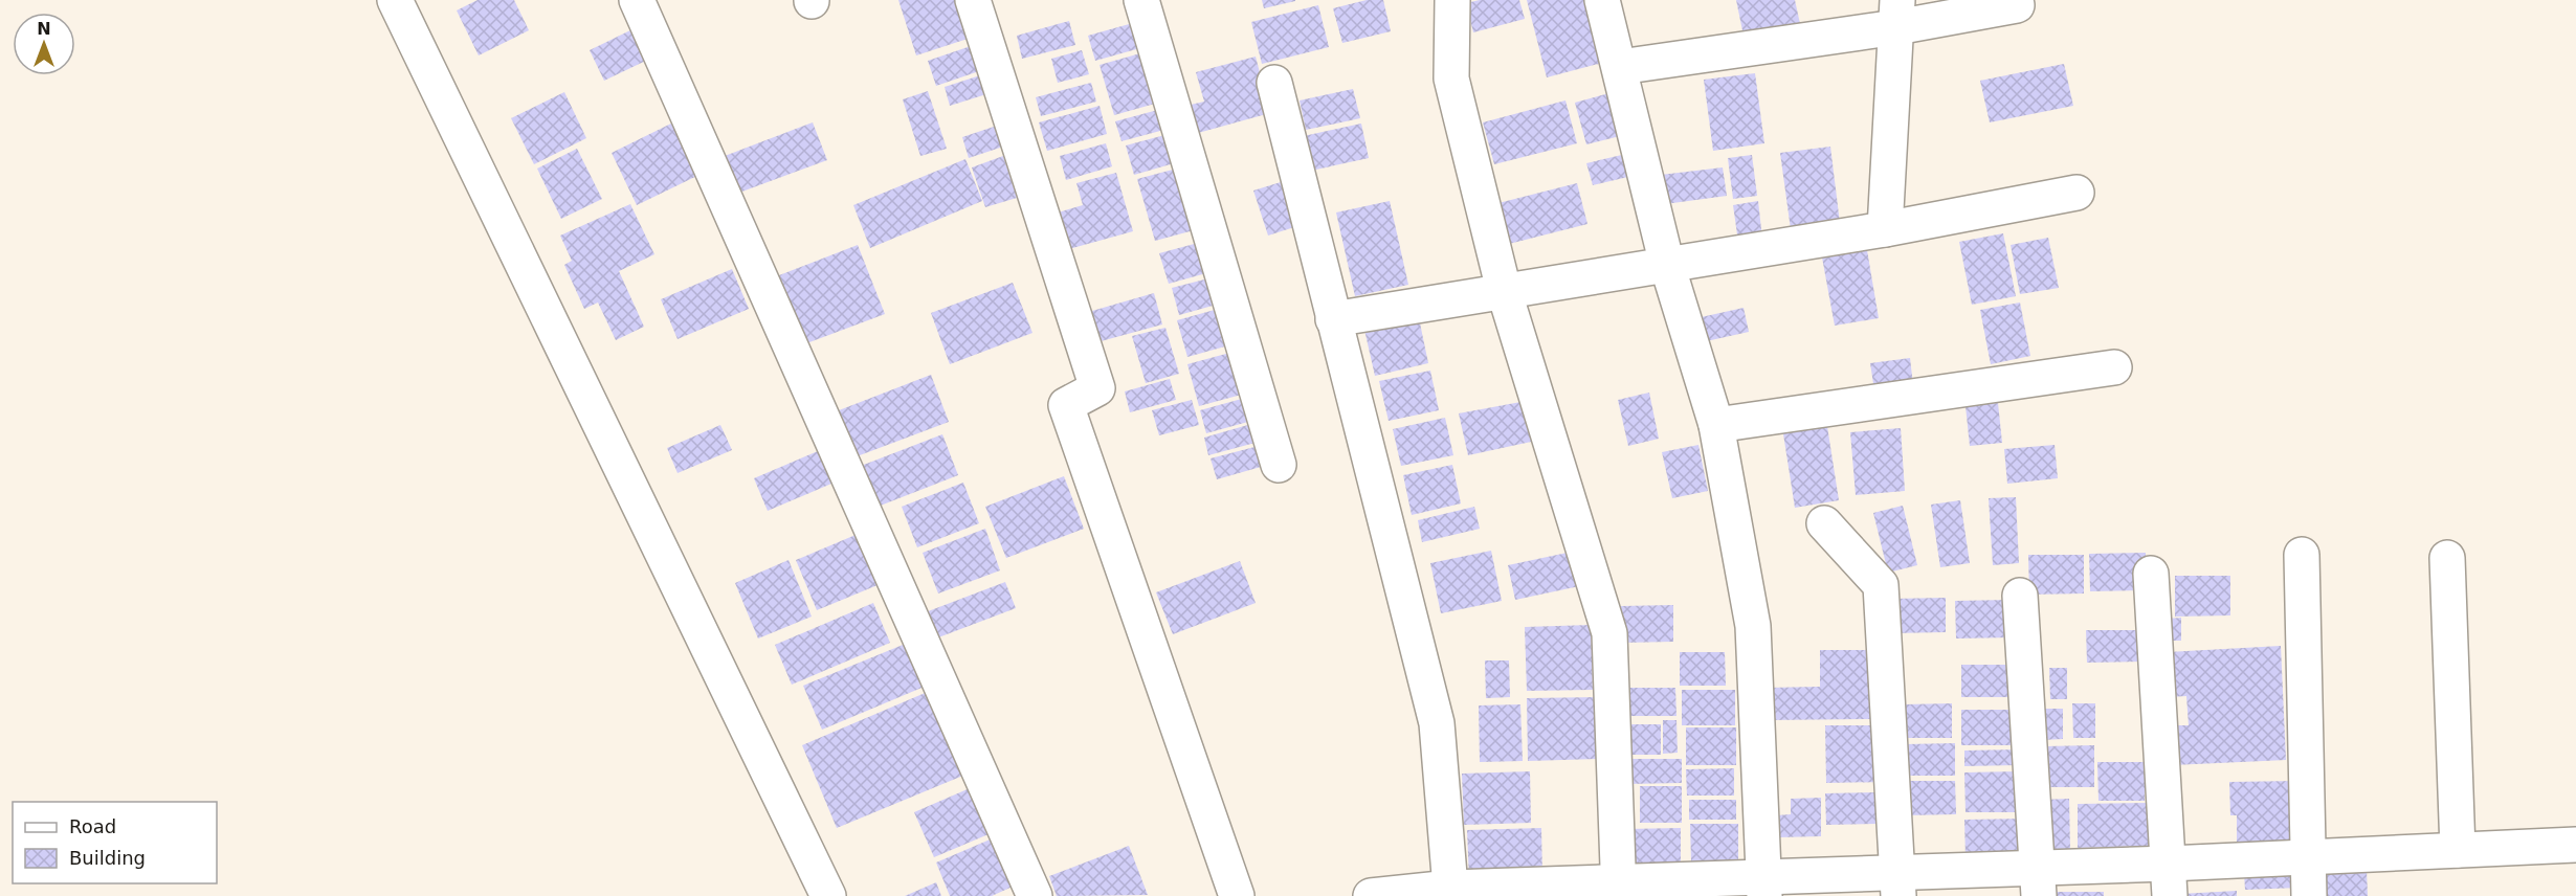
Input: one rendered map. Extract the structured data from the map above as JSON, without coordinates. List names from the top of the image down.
{
  "legend": ["Road", "Building"],
  "north": "top"
}
